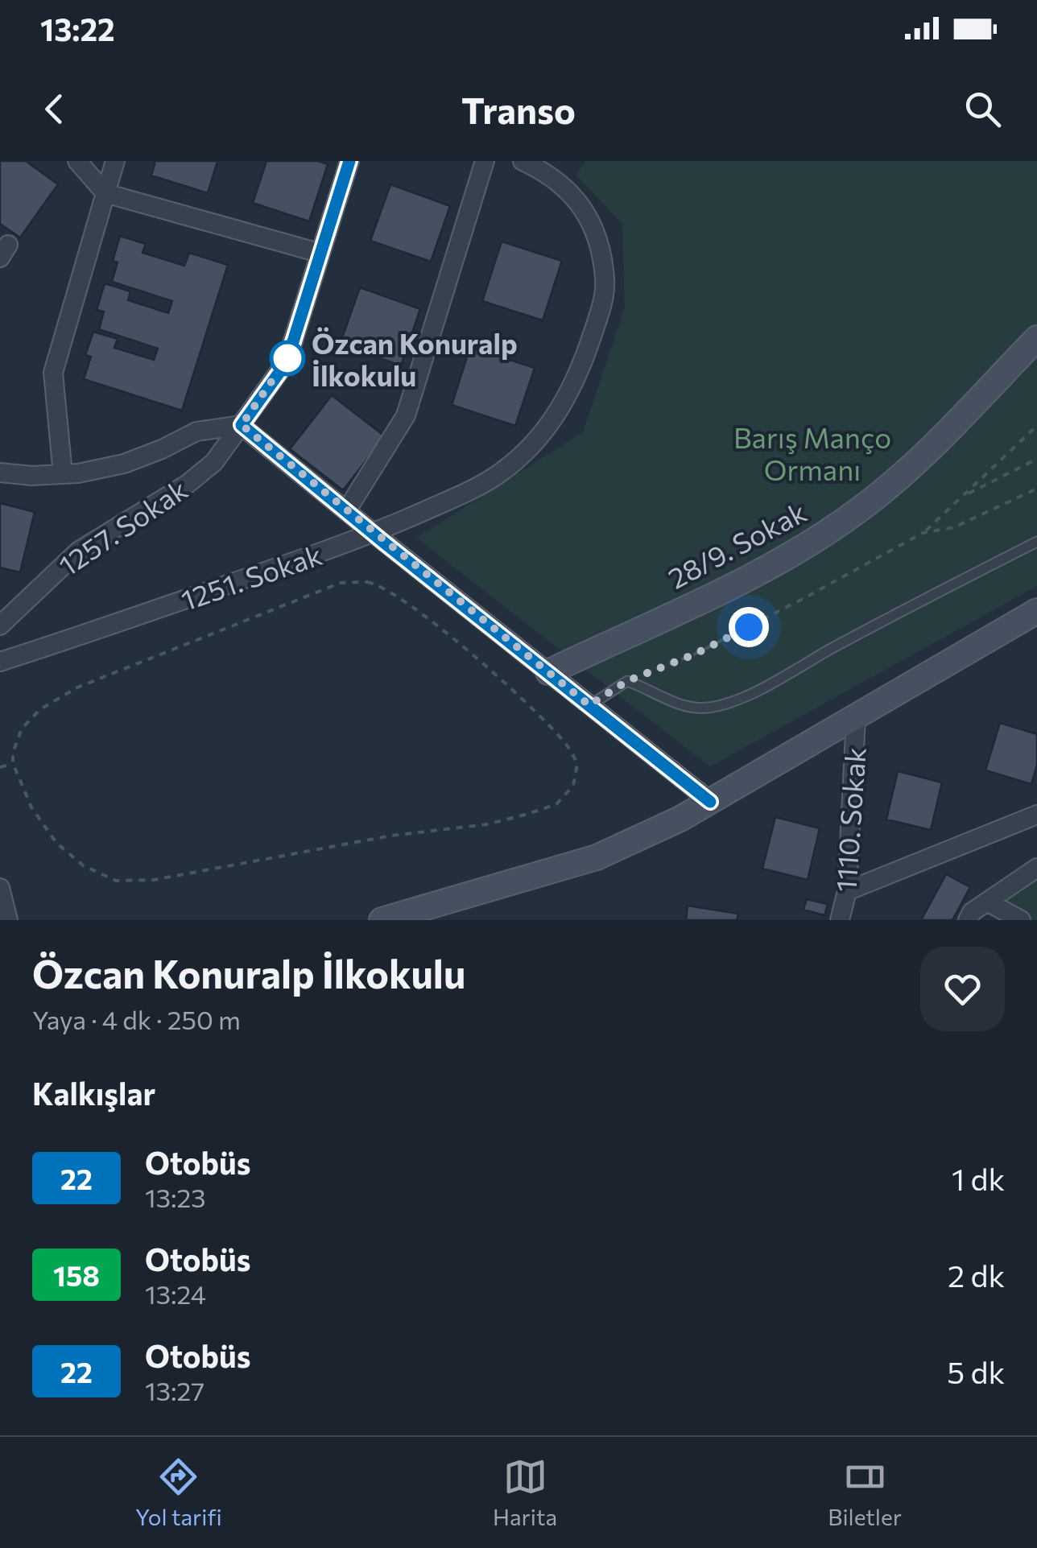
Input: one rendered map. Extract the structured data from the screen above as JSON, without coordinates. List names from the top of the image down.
{
  "streets": {
    "street": [
      "1257. Sokak",
      "28/9. Sokak",
      "1251. Sokak",
      "1110. Sokak"
    ]
  },
  "parks": ["Barış Manço Ormanı"],
  "places": ["Özcan Konuralp İlkokulu"],
  "lines": ["bus line 22"],
  "page": {
    "status": "13:22",
    "header": "Transo",
    "heading": [
      ["Özcan Konuralp İlkokulu", "Yaya · 4 dk · 250 m"],
      "Kalkışlar"
    ],
    "list": [
      {
        "mark": "22",
        "name": "Otobüs",
        "note": "13:23",
        "value": "1 dk"
      },
      {
        "mark": "158",
        "name": "Otobüs",
        "note": "13:24",
        "value": "2 dk"
      },
      {
        "mark": "22",
        "name": "Otobüs",
        "note": "13:27",
        "value": "5 dk"
      }
    ],
    "tabs": ["Yol tarifi", "Harita", "Biletler"]
  }
}
